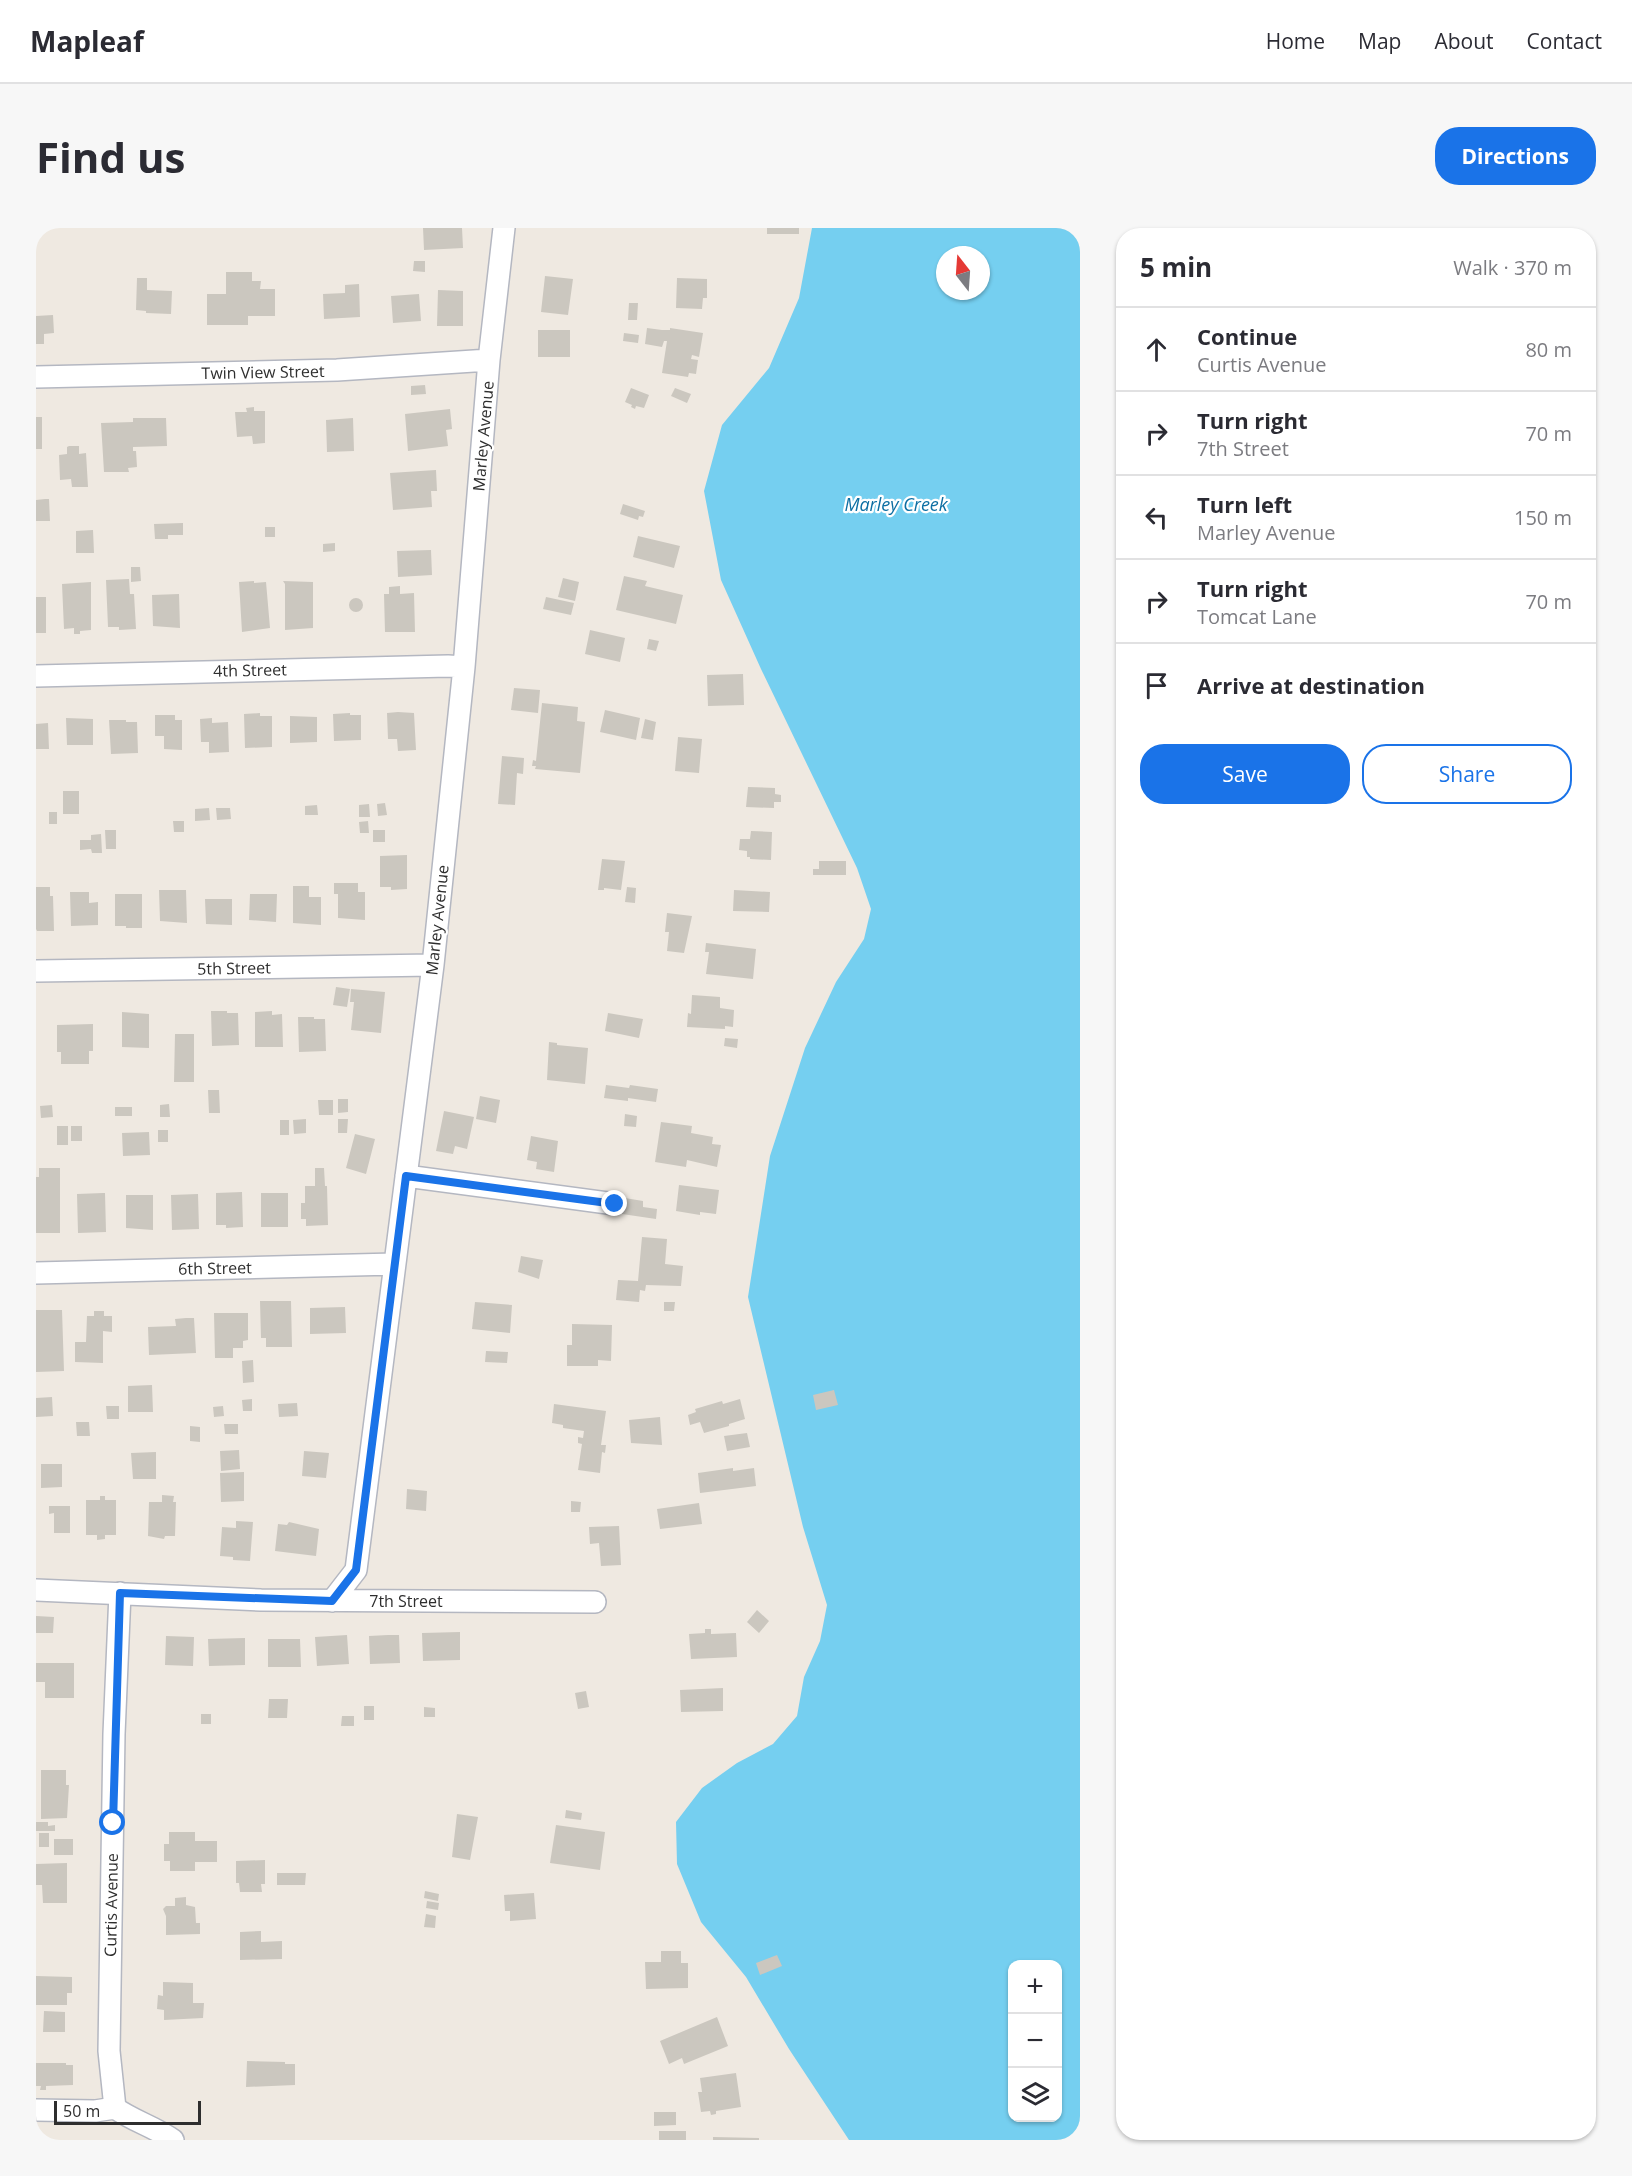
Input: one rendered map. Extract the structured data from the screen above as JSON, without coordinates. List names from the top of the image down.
{
  "streets": {
    "street": [
      "Twin View Street",
      "Marley Avenue",
      "4th Street",
      "5th Street",
      "6th Street",
      "7th Street",
      "Curtis Avenue"
    ]
  },
  "crossings": [
    ["Twin View Street", "Marley Avenue"],
    ["Marley Avenue", "4th Street"],
    ["Marley Avenue", "5th Street"],
    ["Marley Avenue", "6th Street"],
    ["Marley Avenue", "7th Street"],
    ["7th Street", "Curtis Avenue"]
  ],
  "water": ["Marley Creek"],
  "scale_bar": "50 m",
  "north": "top",
  "page": {
    "header": "Mapleaf",
    "nav": [
      "Home",
      "Map",
      "About",
      "Contact"
    ],
    "buttons": [
      "Directions",
      ["Save", "Share"]
    ],
    "title": "Find us",
    "heading": ["5 min", "Walk · 370 m"],
    "list": [
      ["Continue", "Curtis Avenue", "80 m"],
      ["Turn right", "7th Street", "70 m"],
      ["Turn left", "Marley Avenue", "150 m"],
      ["Turn right", "Tomcat Lane", "70 m"],
      "Arrive at destination"
    ],
    "map_buttons": ["+", "−"],
    "scale": "50 m"
  }
}
